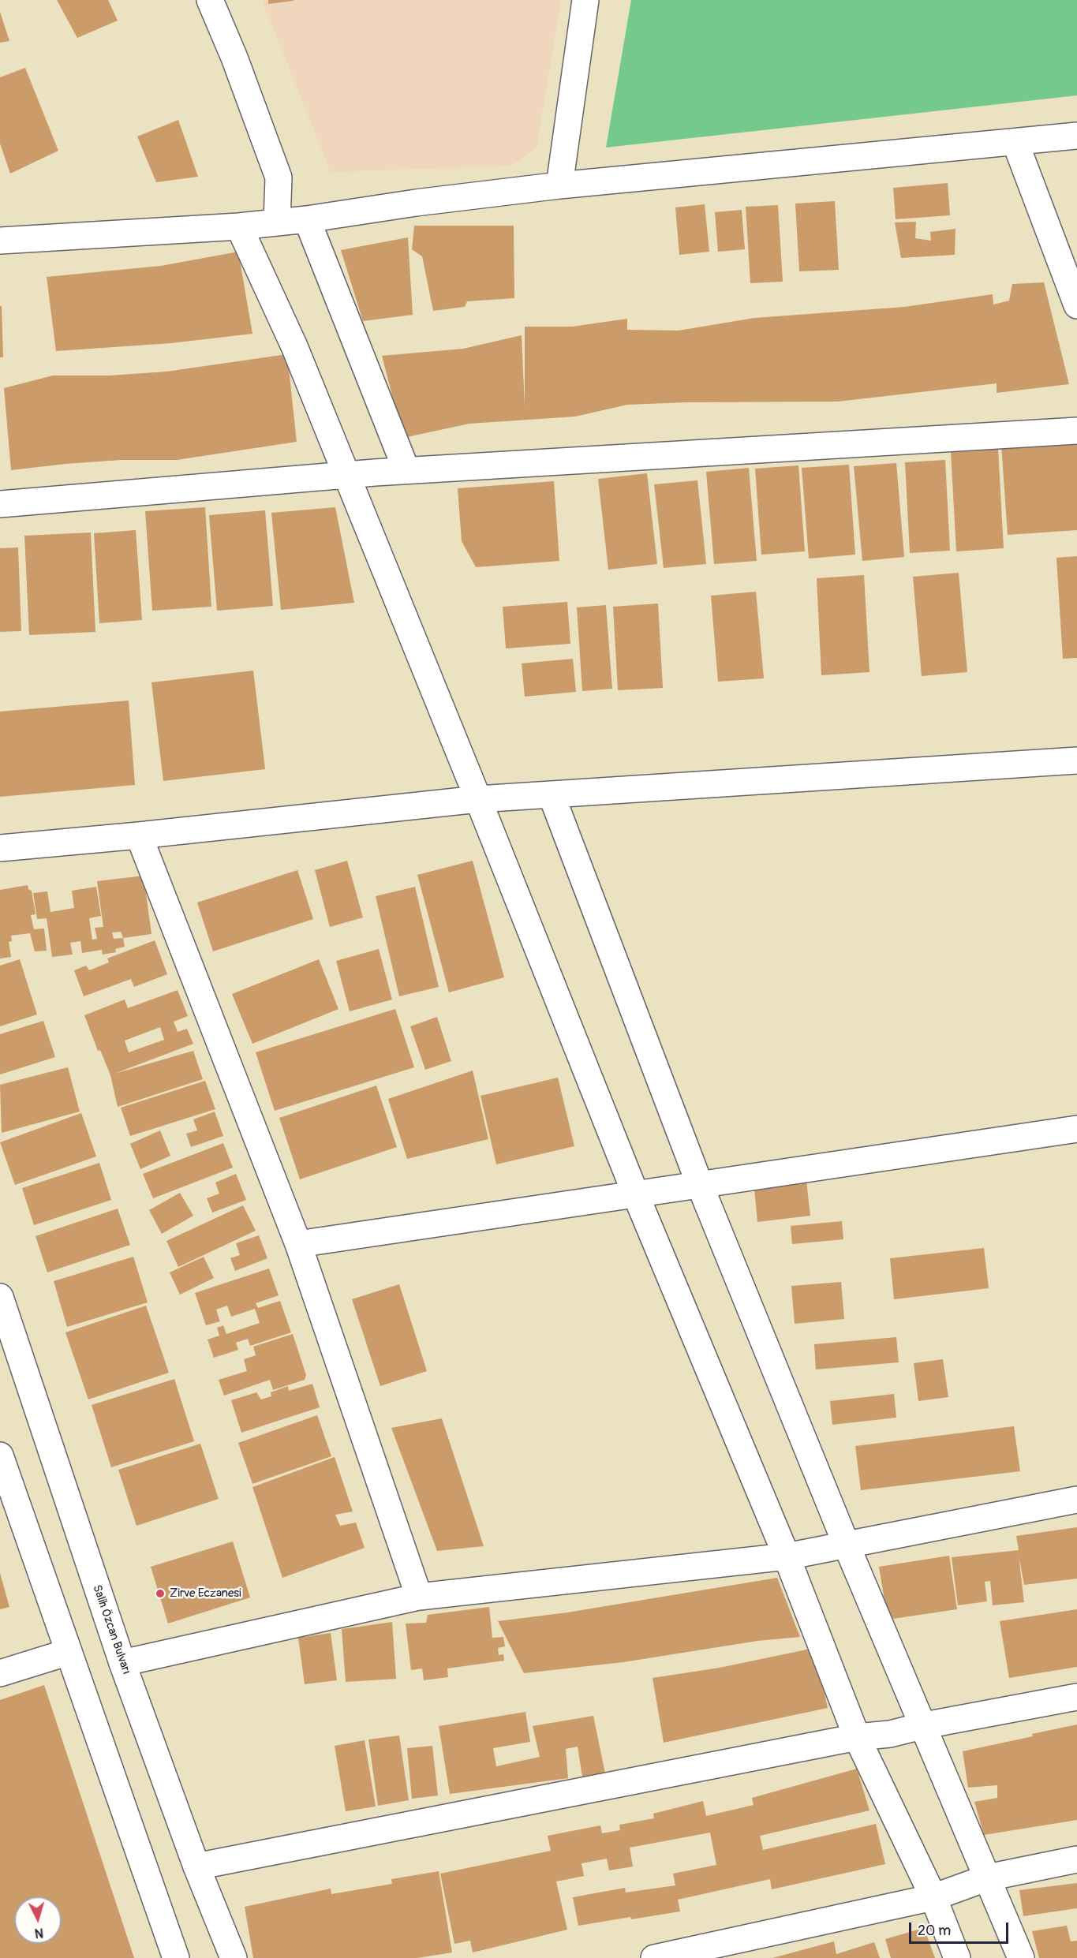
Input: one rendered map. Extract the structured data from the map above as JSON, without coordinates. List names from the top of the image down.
{
  "streets": {
    "street": ["Salih Özcan Bulvarı"]
  },
  "places": ["Zirve Eczanesi"],
  "scale_bar": "20 m",
  "north": "bottom"
}
